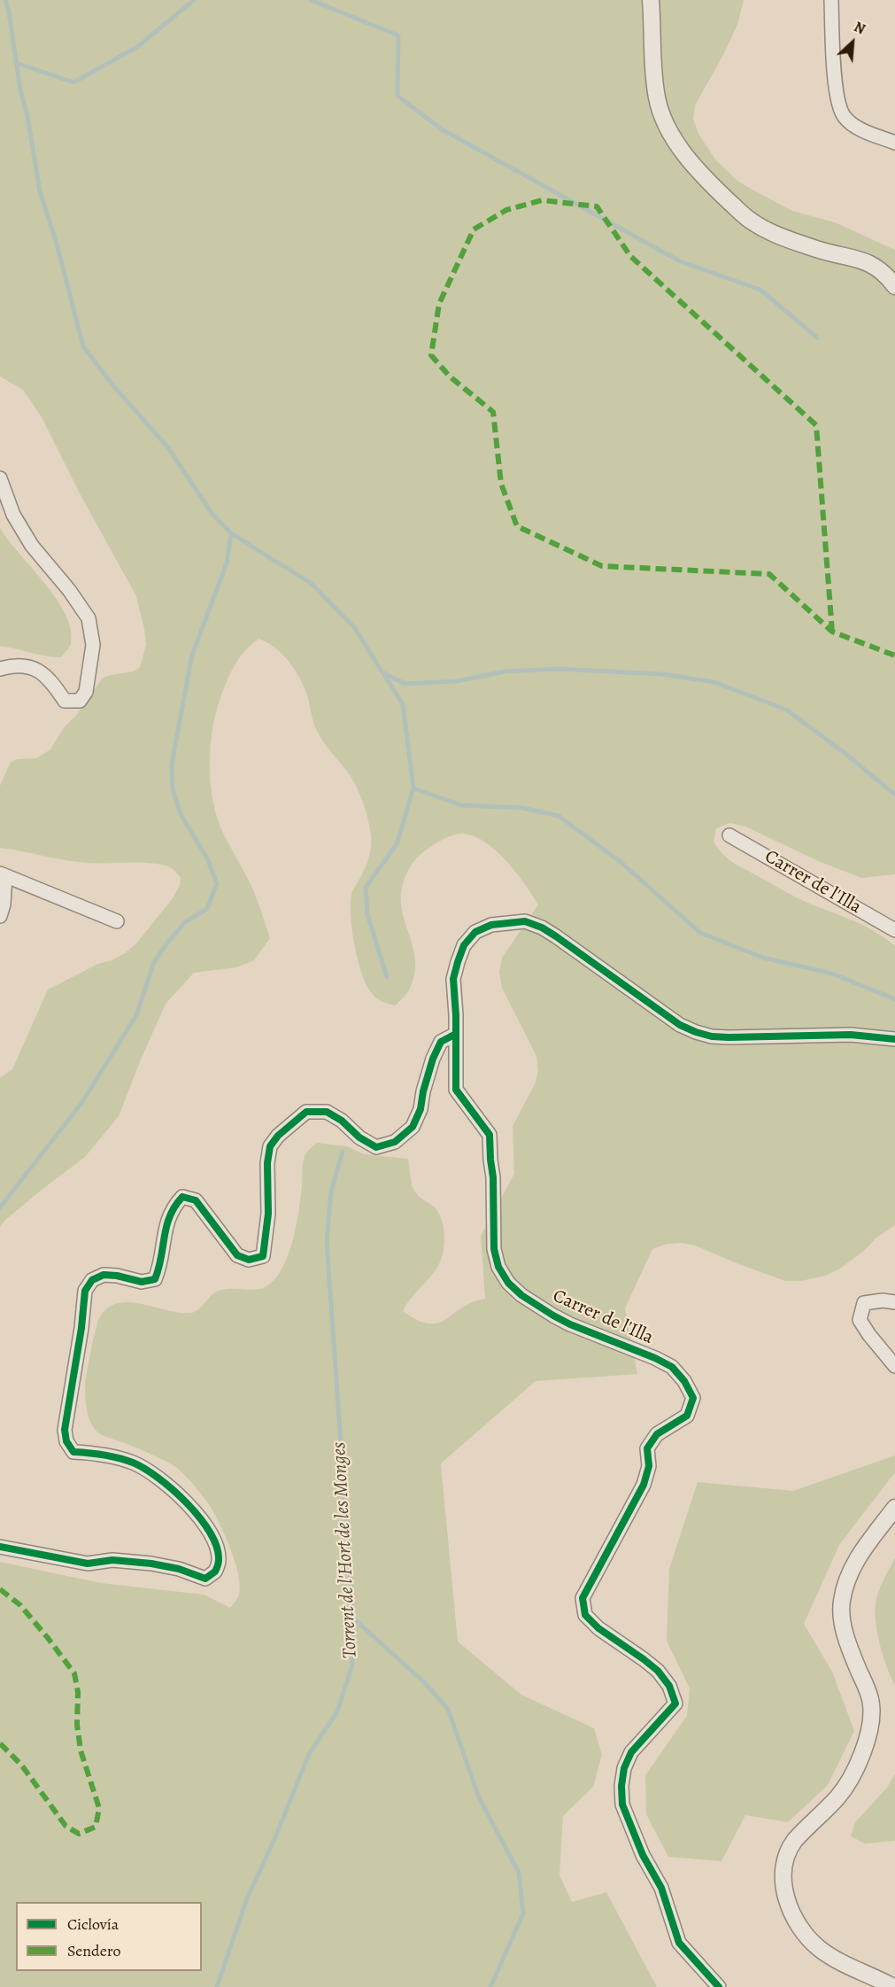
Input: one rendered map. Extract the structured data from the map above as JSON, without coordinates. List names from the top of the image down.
{
  "streets": {
    "street": ["Carrer de l'Illa"]
  },
  "water": ["Torrent de l'Hort de les Monges"],
  "legend": ["Ciclovía", "Sendero"],
  "north": "top right"
}
